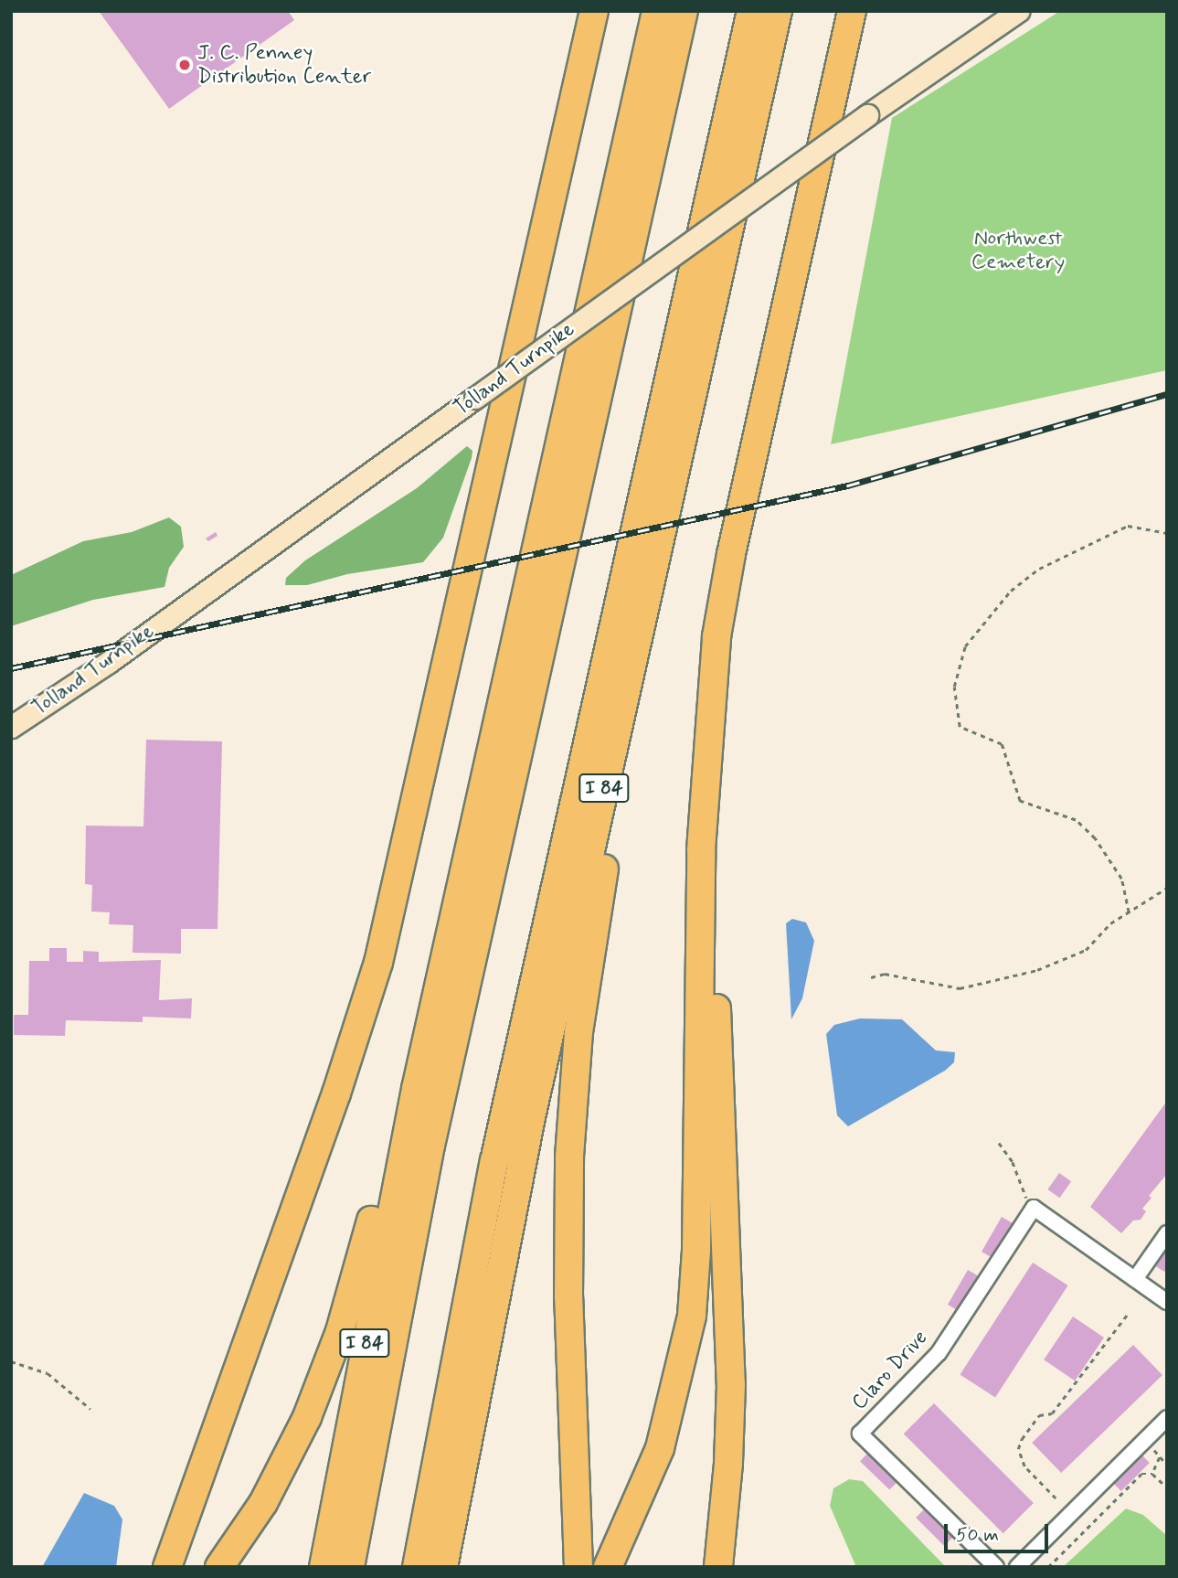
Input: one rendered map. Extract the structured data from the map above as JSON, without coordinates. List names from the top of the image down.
{
  "streets": {
    "highway": ["I 84"],
    "main road": ["Tolland Turnpike"],
    "street": ["Claro Drive"]
  },
  "parks": ["Northwest Cemetery"],
  "places": ["J. C. Penney Distribution Center"],
  "scale_bar": "50 m"
}
